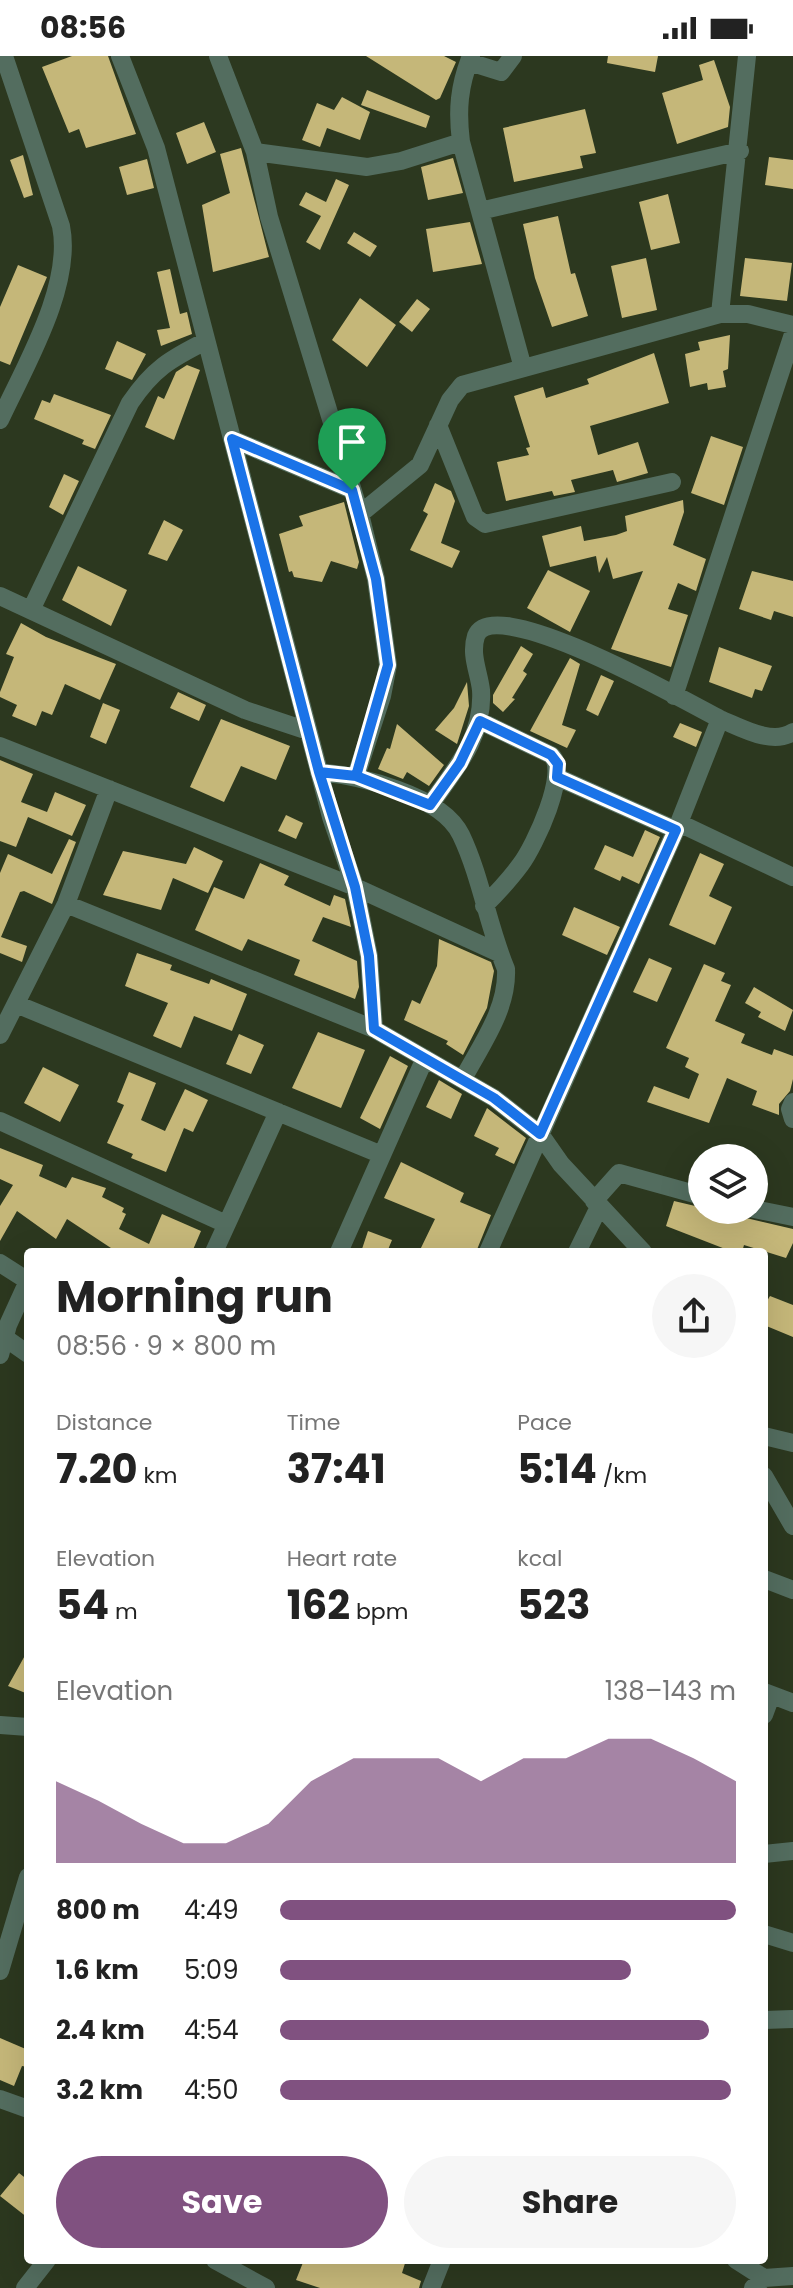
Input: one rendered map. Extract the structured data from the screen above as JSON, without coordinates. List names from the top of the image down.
{
  "page": {
    "status": "08:56",
    "heading": ["Morning run", "08:56 · 9 × 800 m"],
    "stats": [
      ["Distance", "7.20 km"],
      ["Time", "37:41"],
      ["Pace", "5:14 /km"],
      ["Elevation", "54 m"],
      ["Heart rate", "162 bpm"],
      ["kcal", "523"]
    ],
    "chart": ["Elevation", "138–143 m"],
    "list": [
      {
        "name": "800 m",
        "note": "4:49"
      },
      {
        "name": "1.6 km",
        "note": "5:09"
      },
      {
        "name": "2.4 km",
        "note": "4:54"
      },
      {
        "name": "3.2 km",
        "note": "4:50"
      }
    ],
    "buttons": ["Save", "Share"]
  }
}
